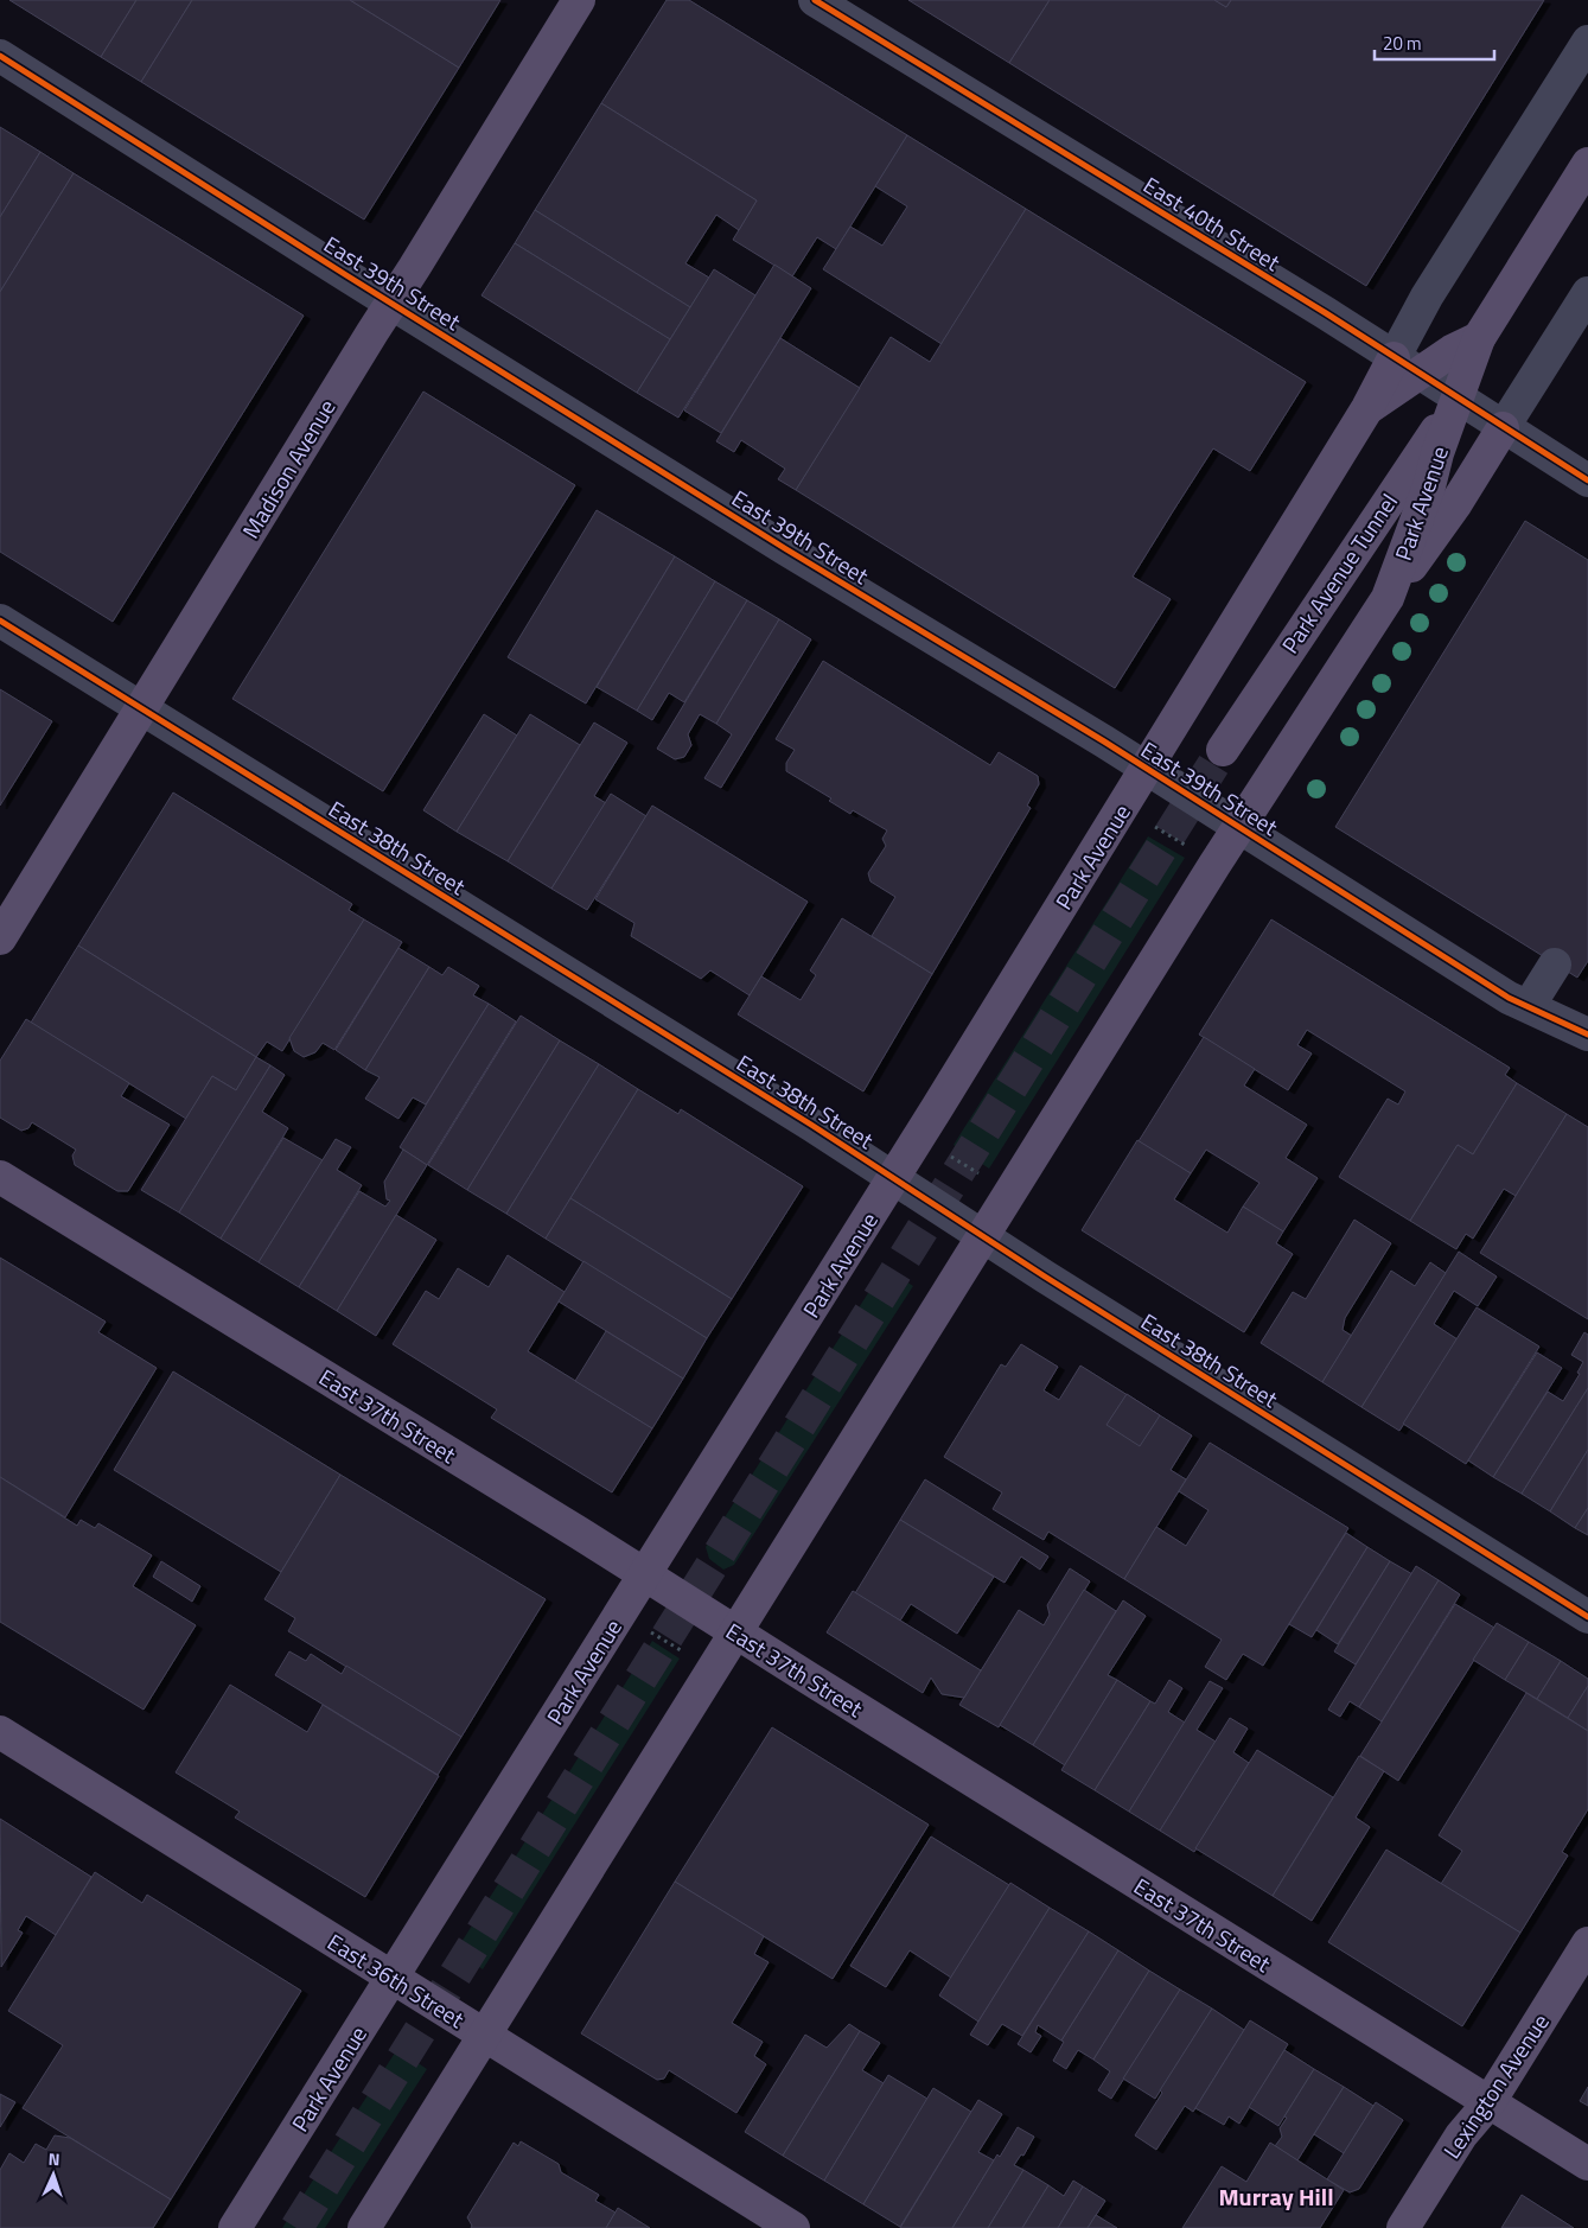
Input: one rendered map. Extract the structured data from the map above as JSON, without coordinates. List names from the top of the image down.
{
  "streets": {
    "main road": [
      "Madison Avenue",
      "Park Avenue",
      "Park Avenue Tunnel",
      "East 37th Street",
      "East 36th Street",
      "Lexington Avenue"
    ],
    "street": ["East 40th Street", "East 39th Street", "East 38th Street"]
  },
  "crossings": [
    ["East 40th Street", "Park Avenue"],
    ["East 40th Street", "Park Avenue Tunnel"],
    ["East 39th Street", "Madison Avenue"],
    ["East 39th Street", "Park Avenue"],
    ["Madison Avenue", "East 38th Street"],
    ["Park Avenue", "Park Avenue Tunnel"],
    ["Park Avenue", "East 38th Street"],
    ["Park Avenue", "East 37th Street"],
    ["Park Avenue", "East 36th Street"],
    ["East 37th Street", "Lexington Avenue"]
  ],
  "districts": ["Murray Hill"],
  "scale_bar": "20 m",
  "north": "top"
}
